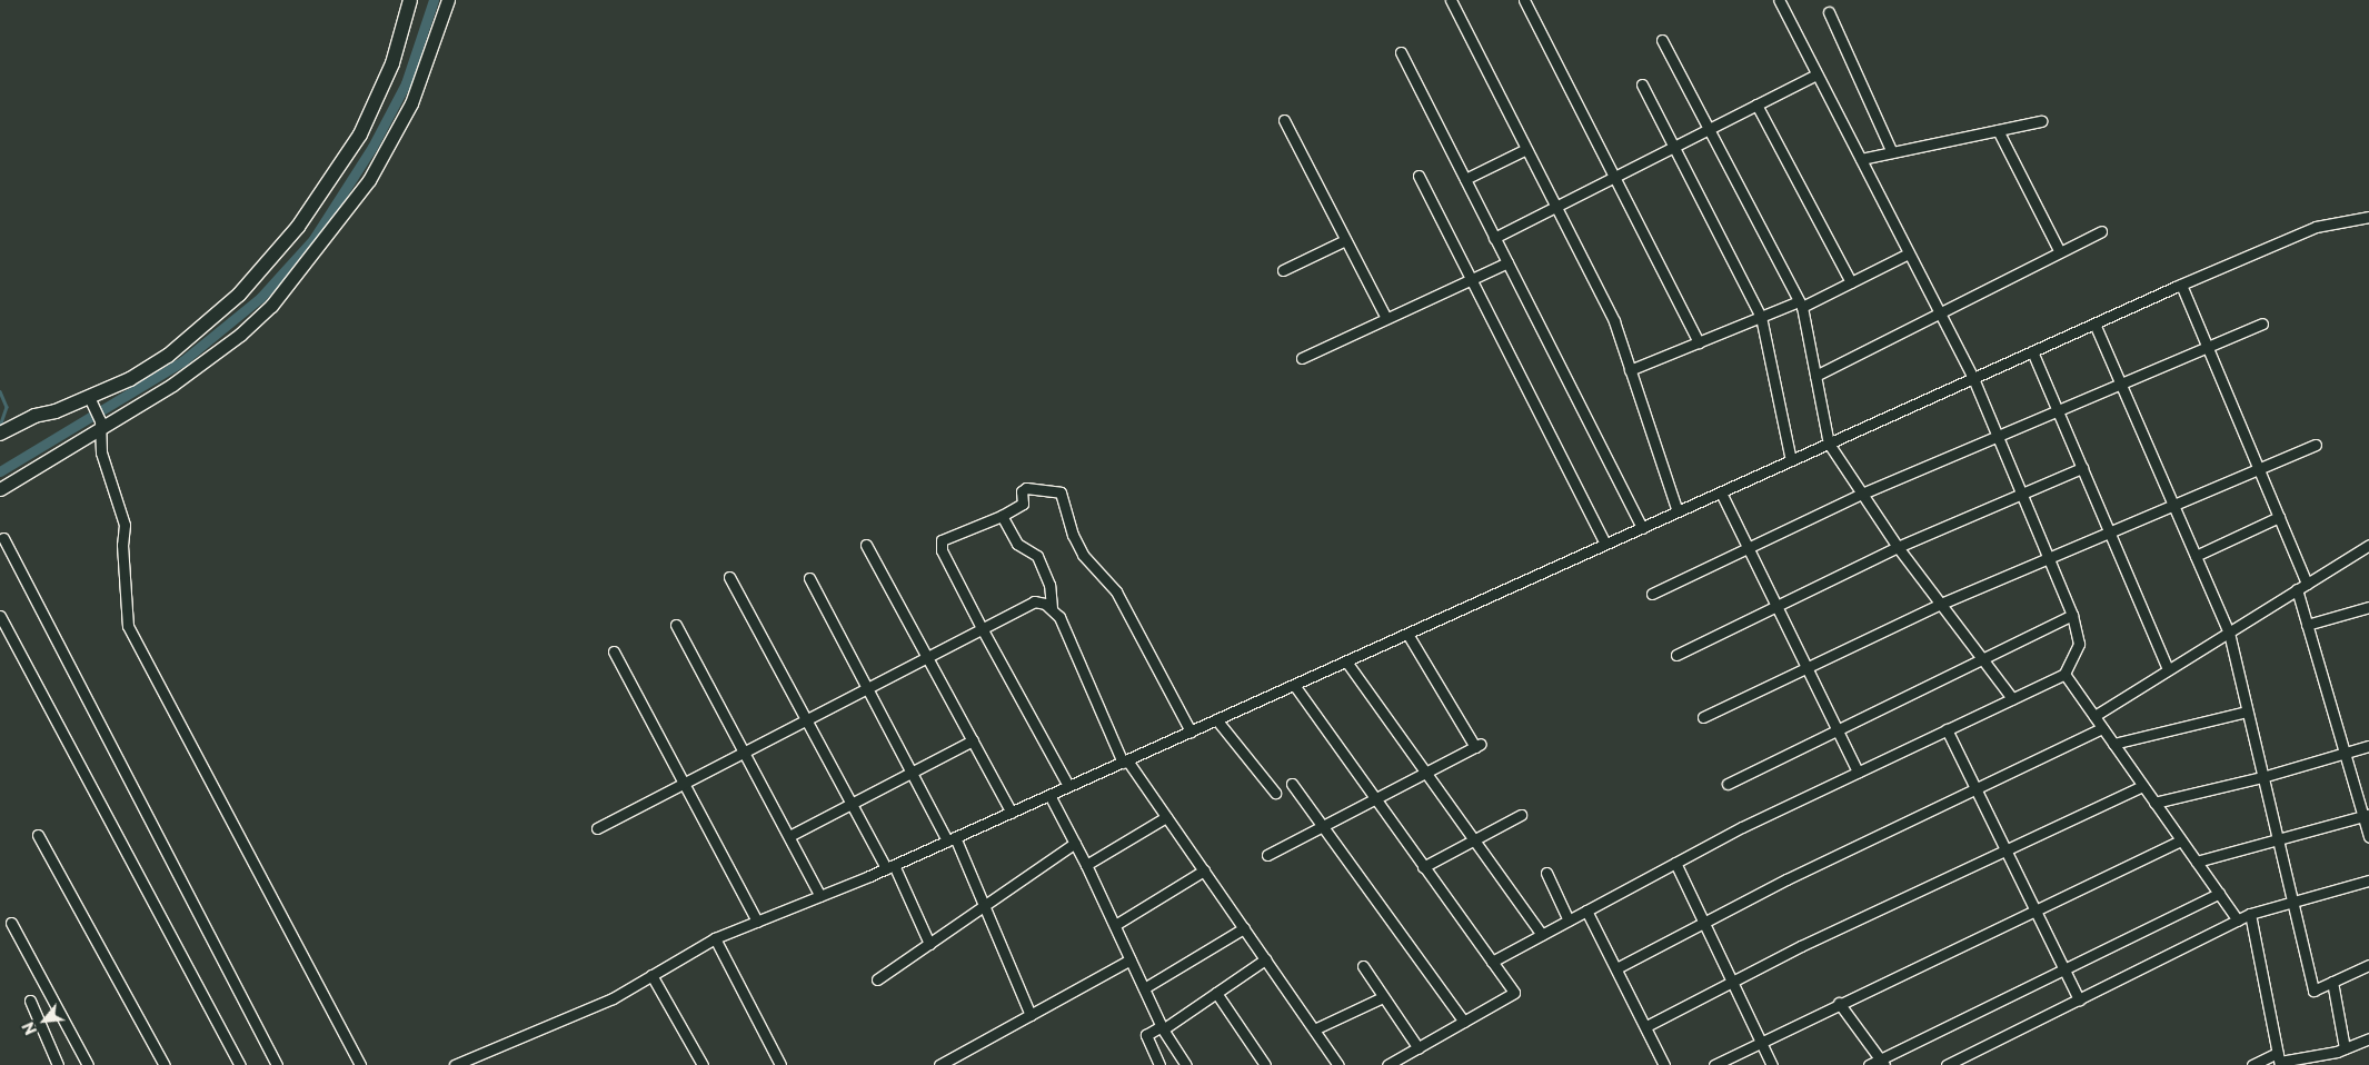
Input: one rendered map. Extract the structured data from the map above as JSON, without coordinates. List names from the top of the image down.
{
  "north": "bottom left"
}
